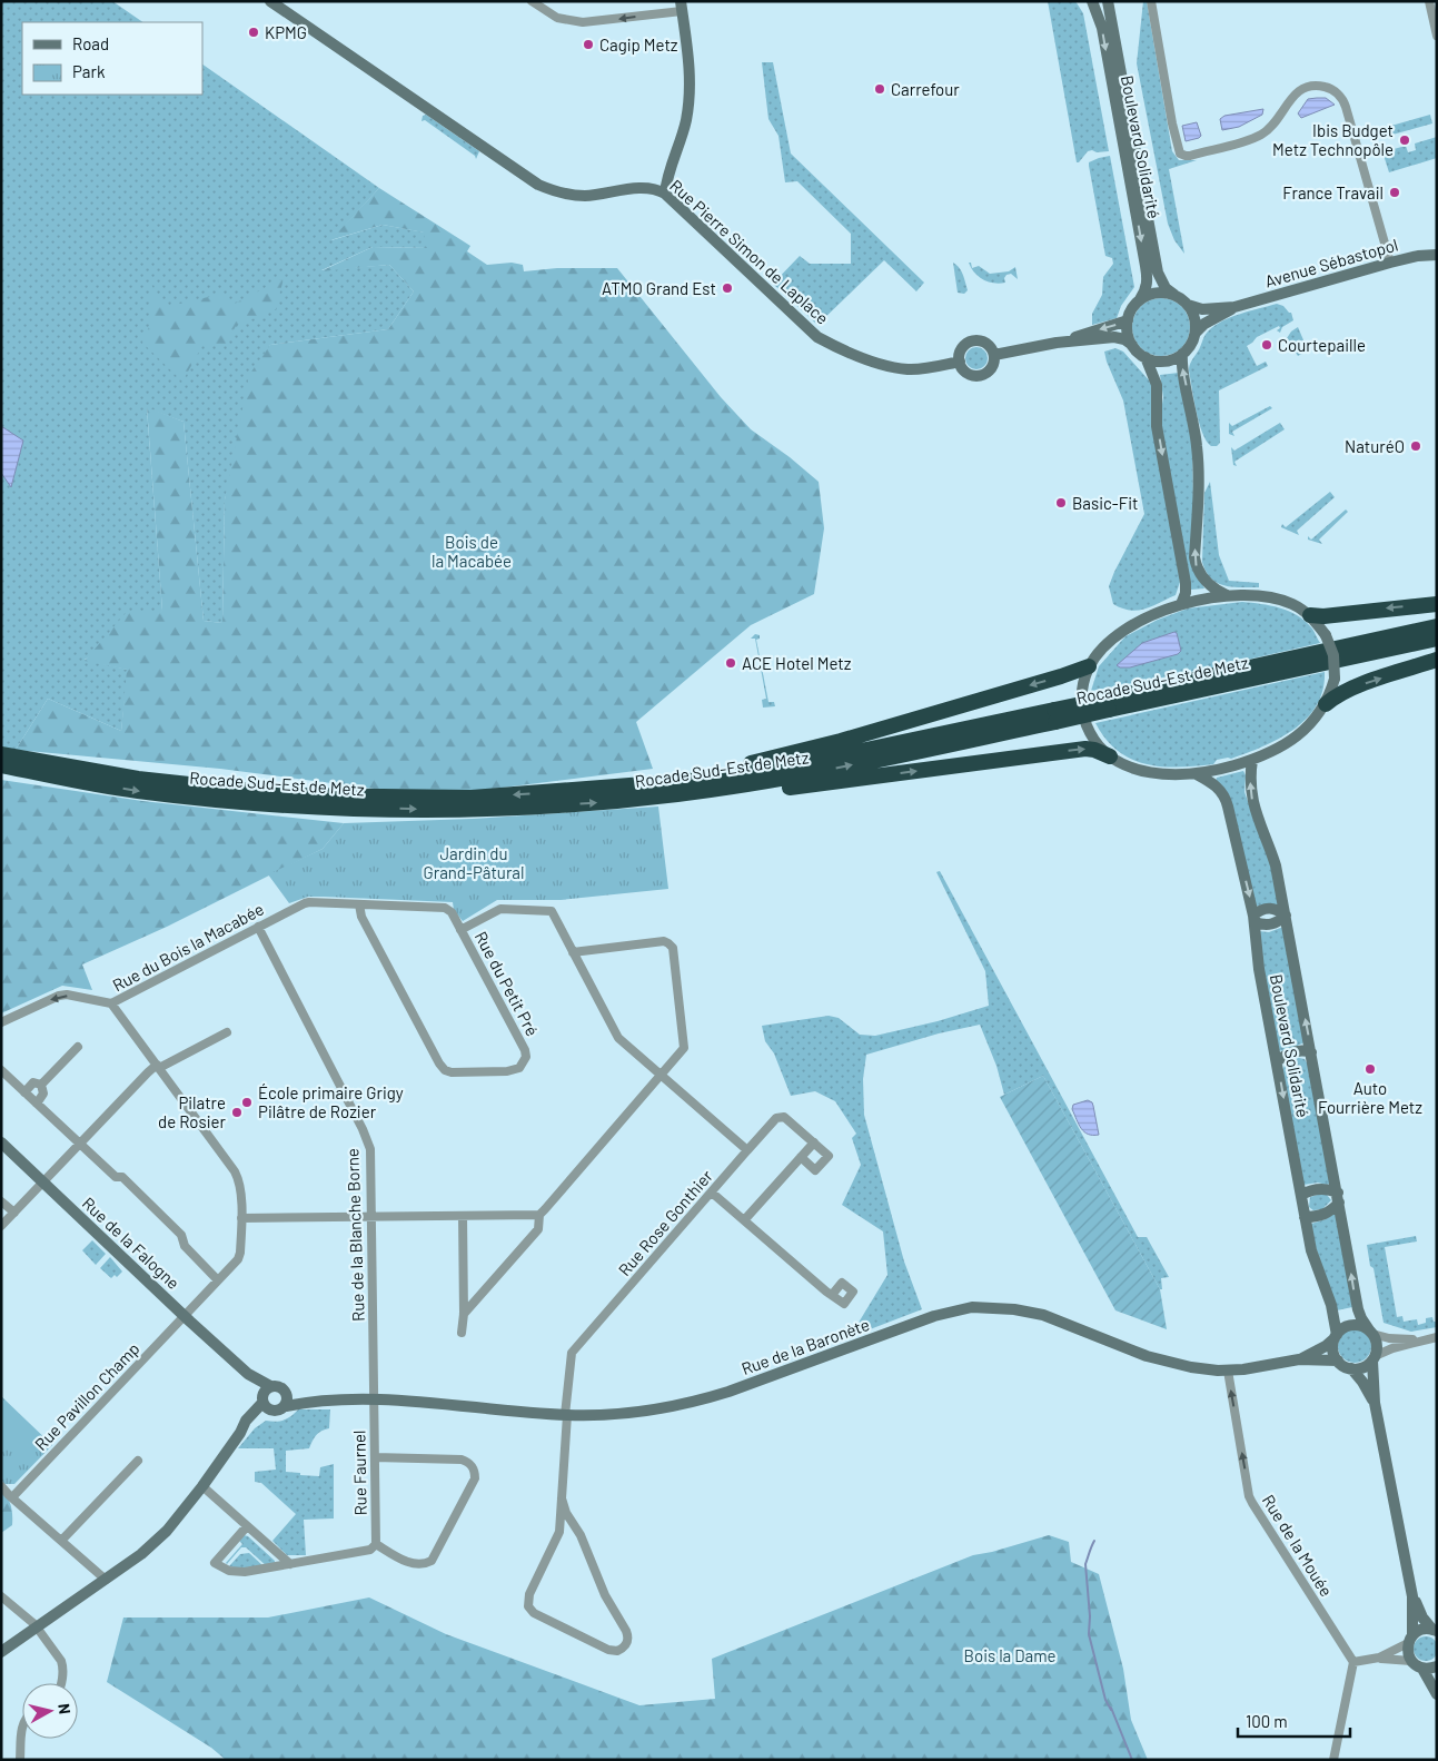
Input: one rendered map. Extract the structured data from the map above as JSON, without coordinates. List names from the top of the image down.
{
  "streets": {
    "highway": ["Rocade Sud-Est de Metz"],
    "main road": [
      "Boulevard Solidarité",
      "Rue Pierre Simon de Laplace",
      "Avenue Sébastopol",
      "Rue de la Falogne",
      "Rue de la Baronète"
    ],
    "street": [
      "Rue du Bois la Macabée",
      "Rue du Petit Pré",
      "Rue Rose Gonthier",
      "Rue de la Blanche Borne",
      "Rue Pavillon Champ",
      "Rue Faurnel",
      "Rue de la Mouée"
    ]
  },
  "crossings": [
    ["Boulevard Solidarité", "Avenue Sébastopol"],
    ["Boulevard Solidarité", "Rue de la Baronète"],
    ["Rue du Bois la Macabée", "Rue du Petit Pré"],
    ["Rue du Bois la Macabée", "Rue de la Blanche Borne"],
    ["Rue du Bois la Macabée", "Rue Pavillon Champ"],
    ["Rue Rose Gonthier", "Rue de la Baronète"],
    ["Rue de la Blanche Borne", "Rue de la Baronète"],
    ["Rue de la Blanche Borne", "Rue Faurnel"],
    ["Rue de la Falogne", "Rue de la Baronète"],
    ["Rue de la Falogne", "Rue Pavillon Champ"],
    ["Rue de la Baronète", "Rue Faurnel"],
    ["Rue de la Baronète", "Rue de la Mouée"]
  ],
  "one_way": ["Rue de la Mouée"],
  "parks": ["Bois de la Macabée", "Jardin du Grand-Pâtural", "Bois la Dame"],
  "places": [
    "KPMG",
    "Cagip Metz",
    "Carrefour",
    "Ibis Budget Metz Technopôle",
    "France Travail",
    "ATMO Grand Est",
    "Courtepaille",
    "NaturéO",
    "Basic-Fit",
    "ACE Hotel Metz",
    "Auto Fourrière Metz",
    "École primaire Grigy Pilâtre de Rozier",
    "Pilatre de Rosier"
  ],
  "legend": ["Road", "Park"],
  "scale_bar": "100 m",
  "north": "right"
}
